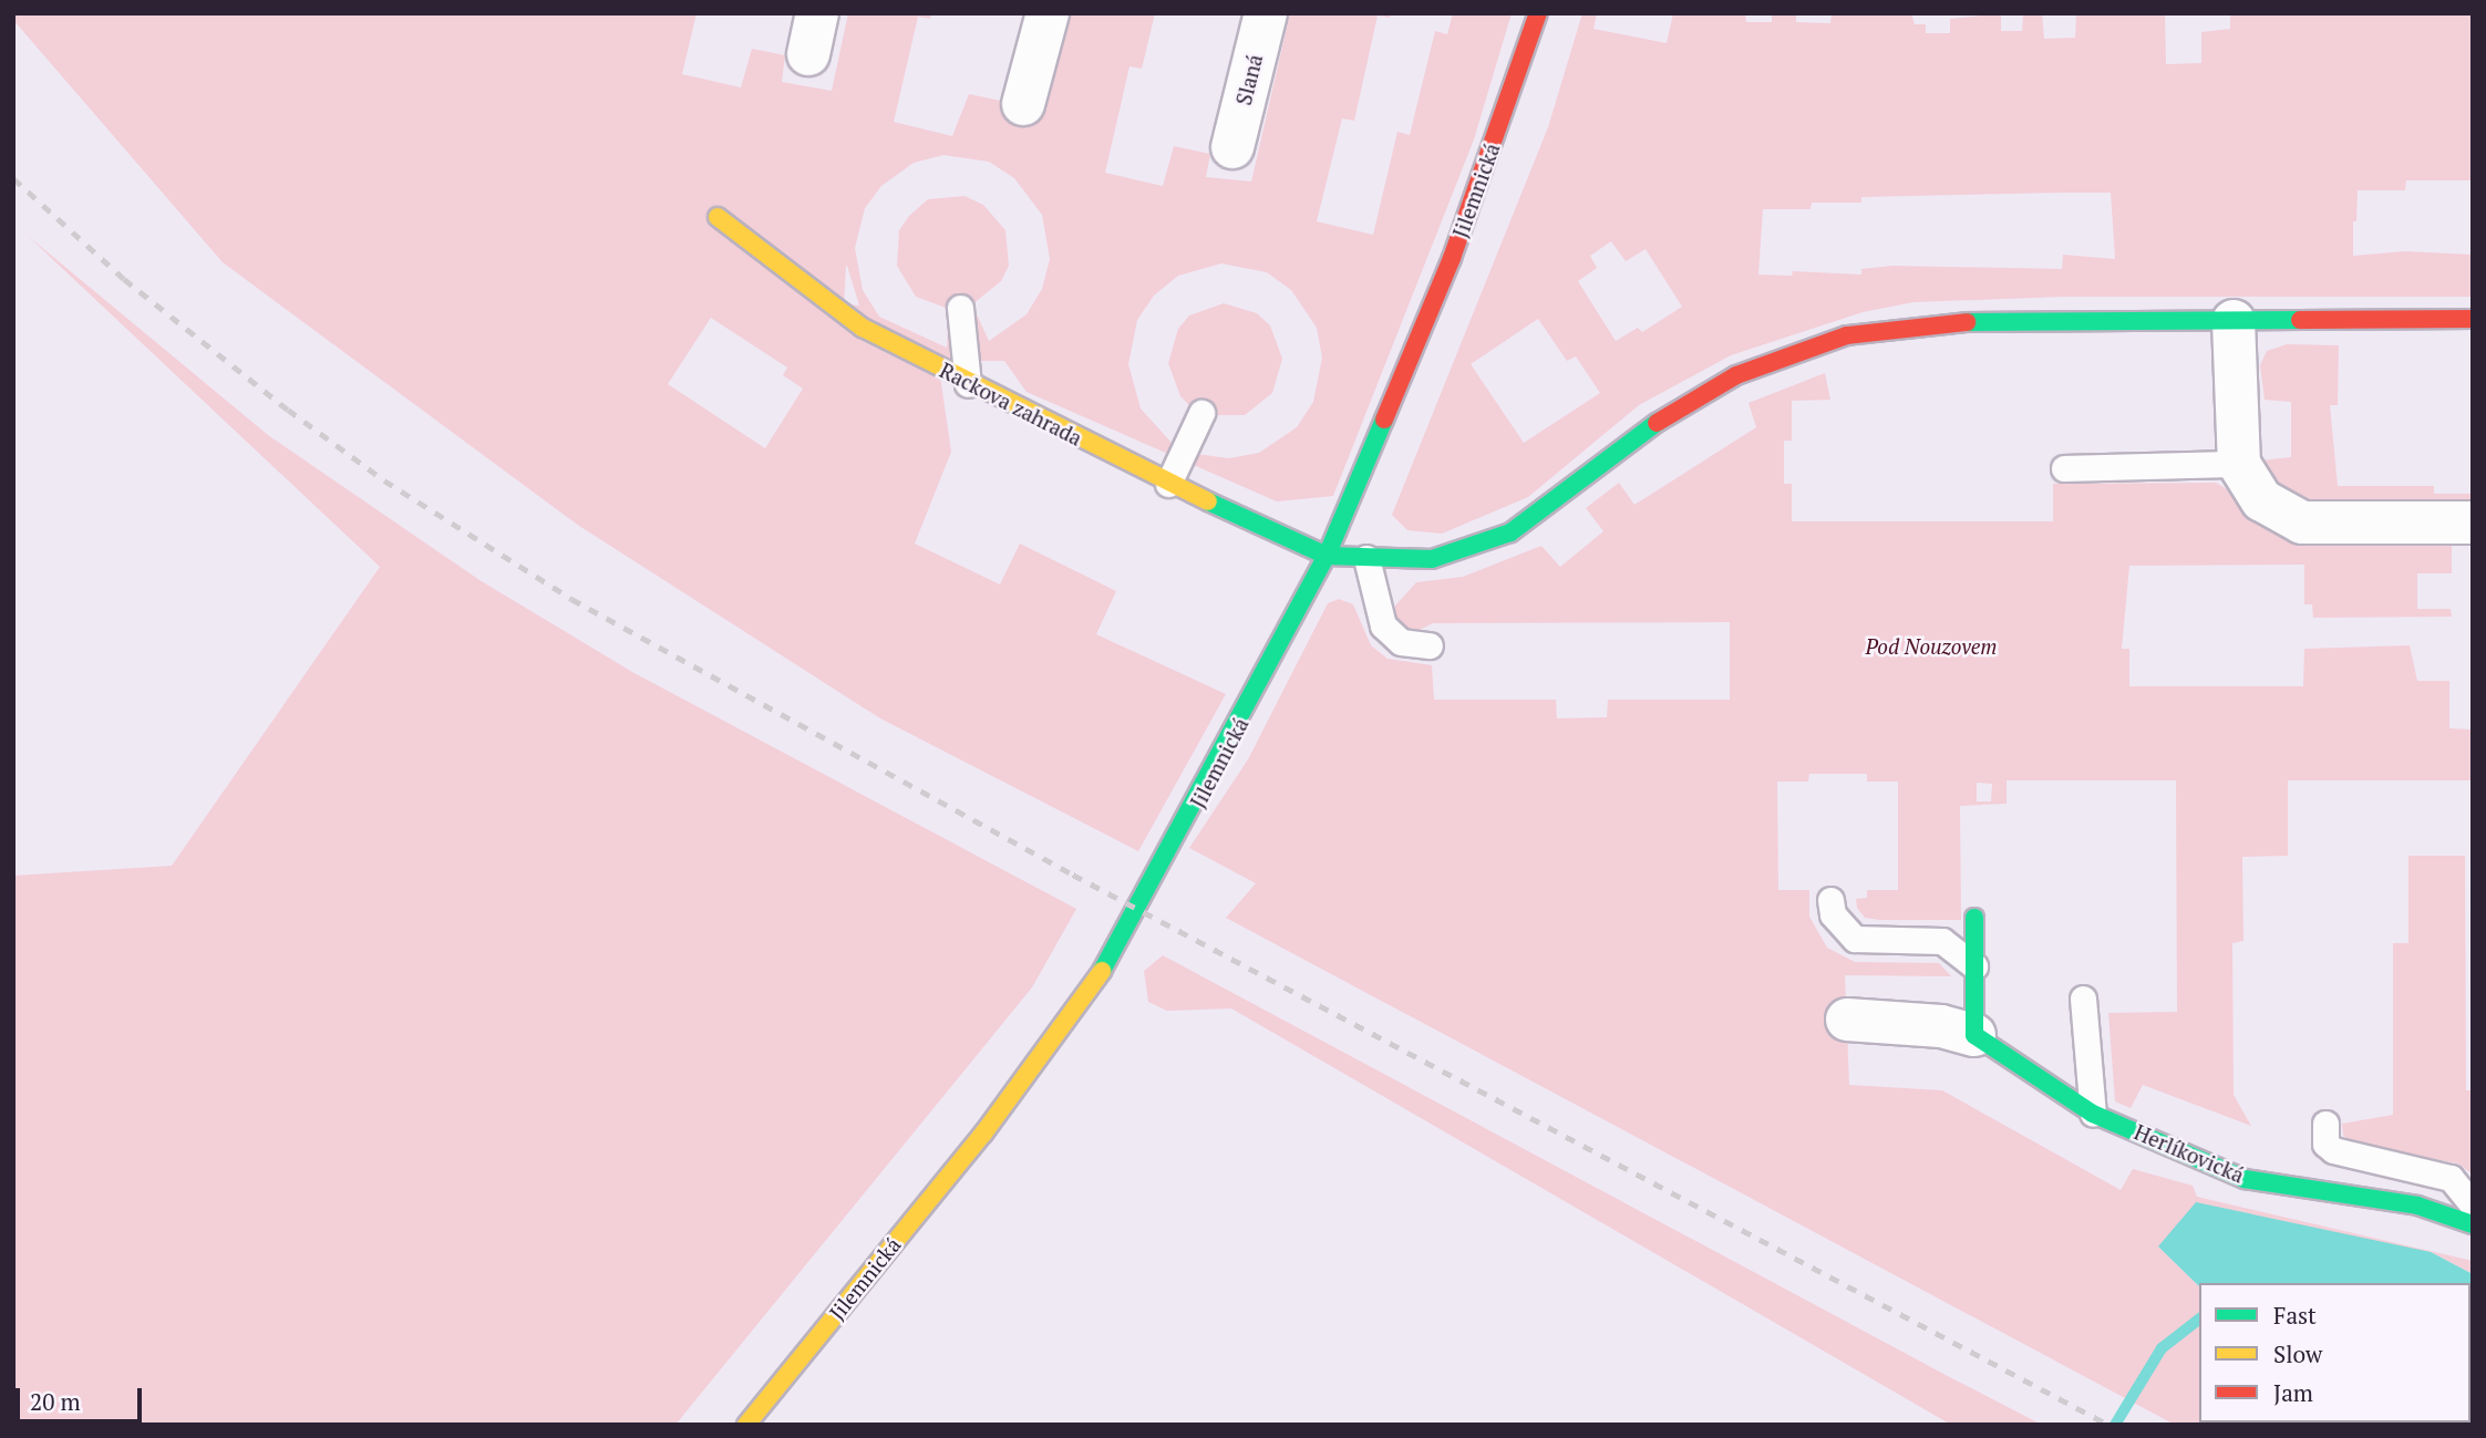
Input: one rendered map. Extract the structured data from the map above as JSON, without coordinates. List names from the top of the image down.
{
  "streets": {
    "street": [
      "Slaná",
      "Jilemnická",
      "Rackova zahrada",
      "Herlíkovická"
    ]
  },
  "crossings": [
    ["Jilemnická", "Rackova zahrada"]
  ],
  "parks": ["Pod Nouzovem"],
  "legend": ["Fast", "Slow", "Jam"],
  "scale_bar": "20 m"
}
